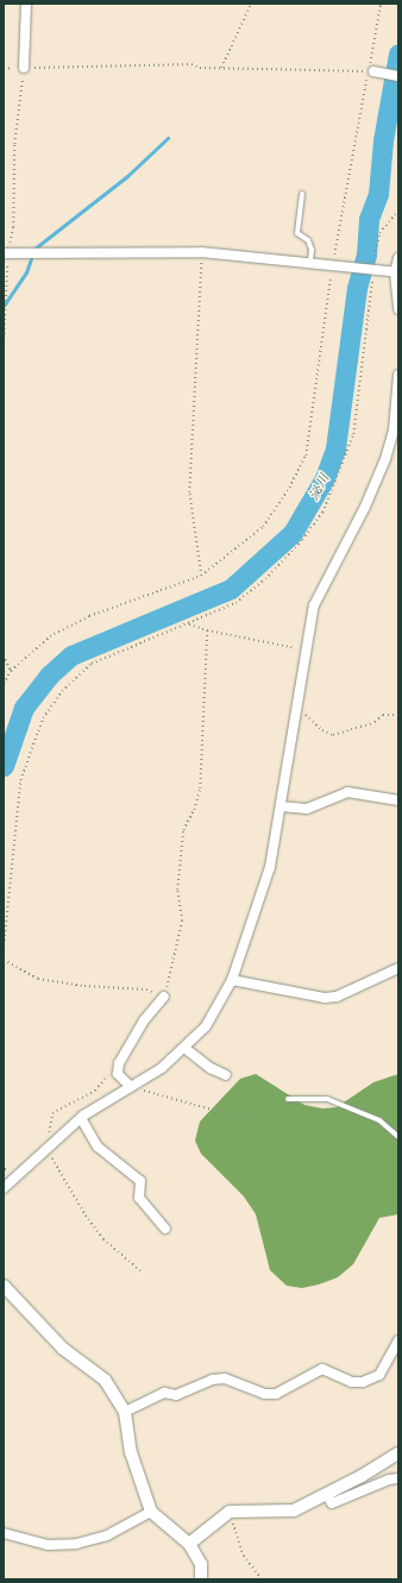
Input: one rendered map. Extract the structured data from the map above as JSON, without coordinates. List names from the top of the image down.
{
  "water": ["泌川"]
}
